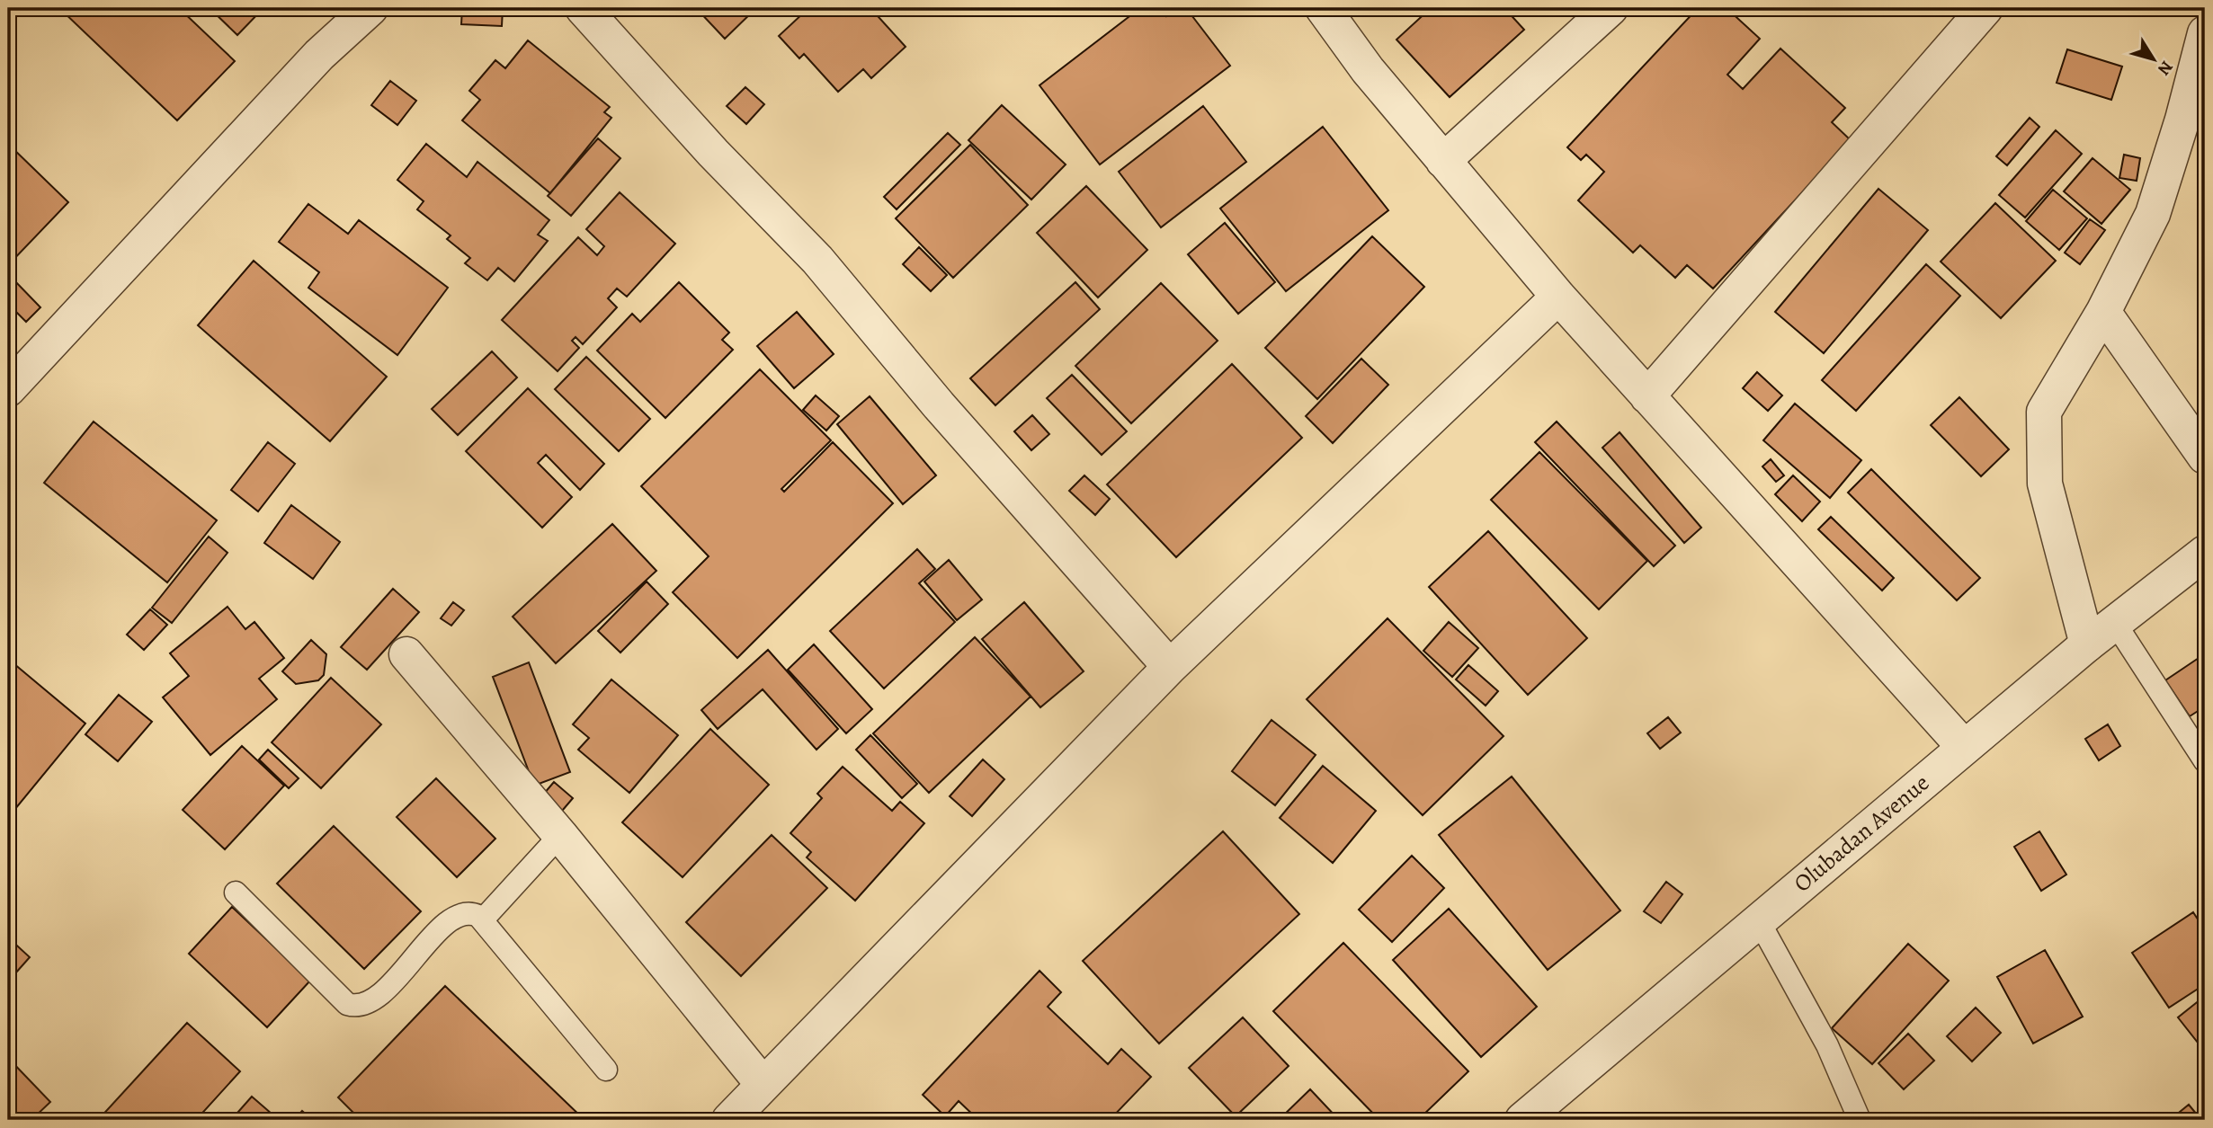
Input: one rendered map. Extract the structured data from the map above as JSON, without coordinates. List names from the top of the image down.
{
  "streets": {
    "street": ["Olubadan Avenue"]
  },
  "north": "bottom right"
}
